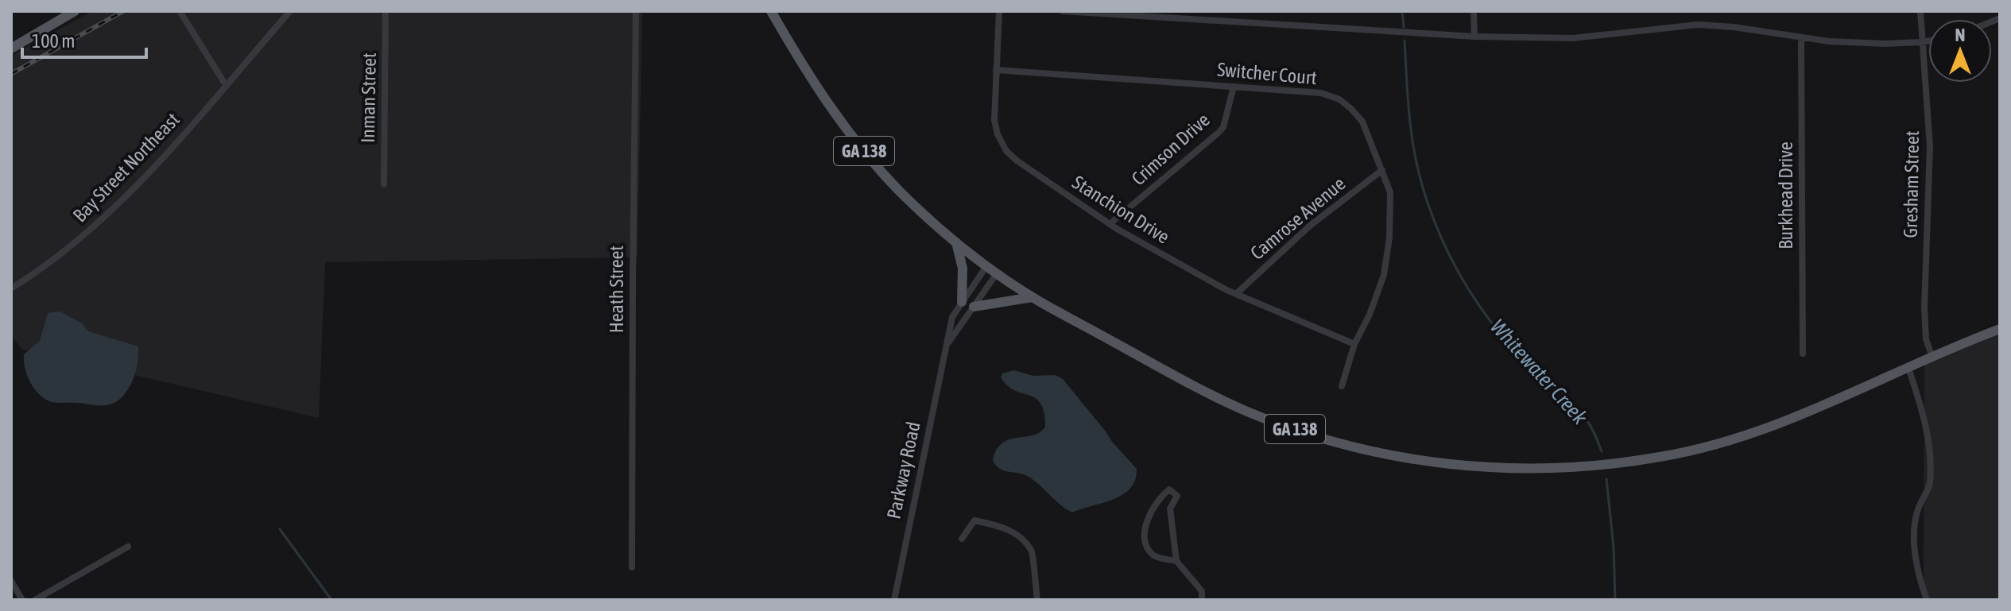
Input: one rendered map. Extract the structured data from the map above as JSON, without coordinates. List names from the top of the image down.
{
  "streets": {
    "main road": ["GA 138"],
    "street": [
      "Switcher Court",
      "Inman Street",
      "Crimson Drive",
      "Bay Street Northeast",
      "Gresham Street",
      "Burkhead Drive",
      "Stanchion Drive",
      "Camrose Avenue",
      "Heath Street",
      "Parkway Road"
    ]
  },
  "crossings": [
    ["Switcher Court", "Crimson Drive"],
    ["Switcher Court", "Stanchion Drive"],
    ["Switcher Court", "Camrose Avenue"],
    ["Crimson Drive", "Stanchion Drive"],
    ["GA 138", "Gresham Street"],
    ["GA 138", "Parkway Road"],
    ["Stanchion Drive", "Camrose Avenue"]
  ],
  "water": ["Whitewater Creek"],
  "scale_bar": "100 m",
  "north": "top"
}
